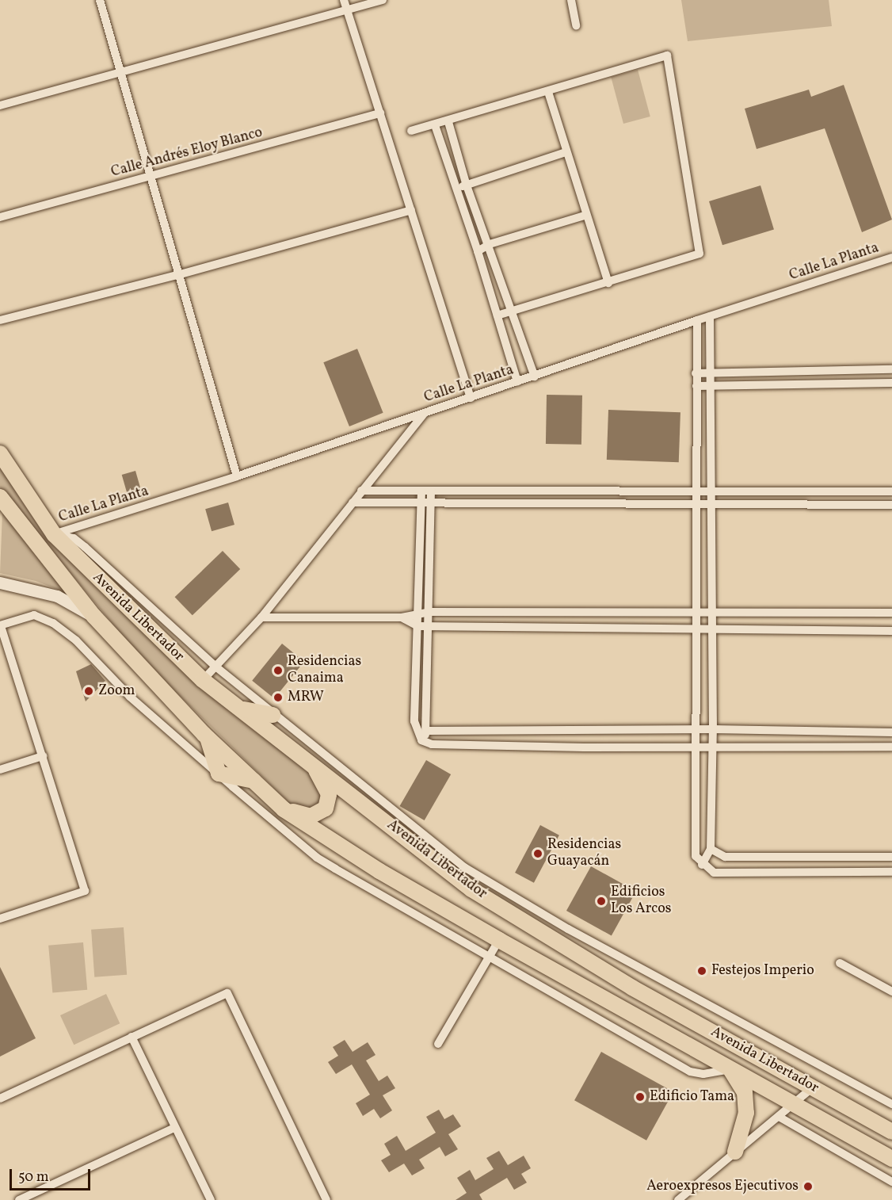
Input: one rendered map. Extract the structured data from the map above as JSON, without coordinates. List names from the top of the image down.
{
  "streets": {
    "highway": ["Avenida Libertador"],
    "street": ["Calle Andrés Eloy Blanco", "Calle La Planta"]
  },
  "crossings": [
    ["Calle La Planta", "Avenida Libertador"]
  ],
  "places": [
    "Residencias Canaima",
    "Zoom",
    "MRW",
    "Residencias Guayacán",
    "Edificios Los Arcos",
    "Festejos Imperio",
    "Edificio Tama",
    "Aeroexpresos Ejecutivos"
  ],
  "scale_bar": "50 m"
}
